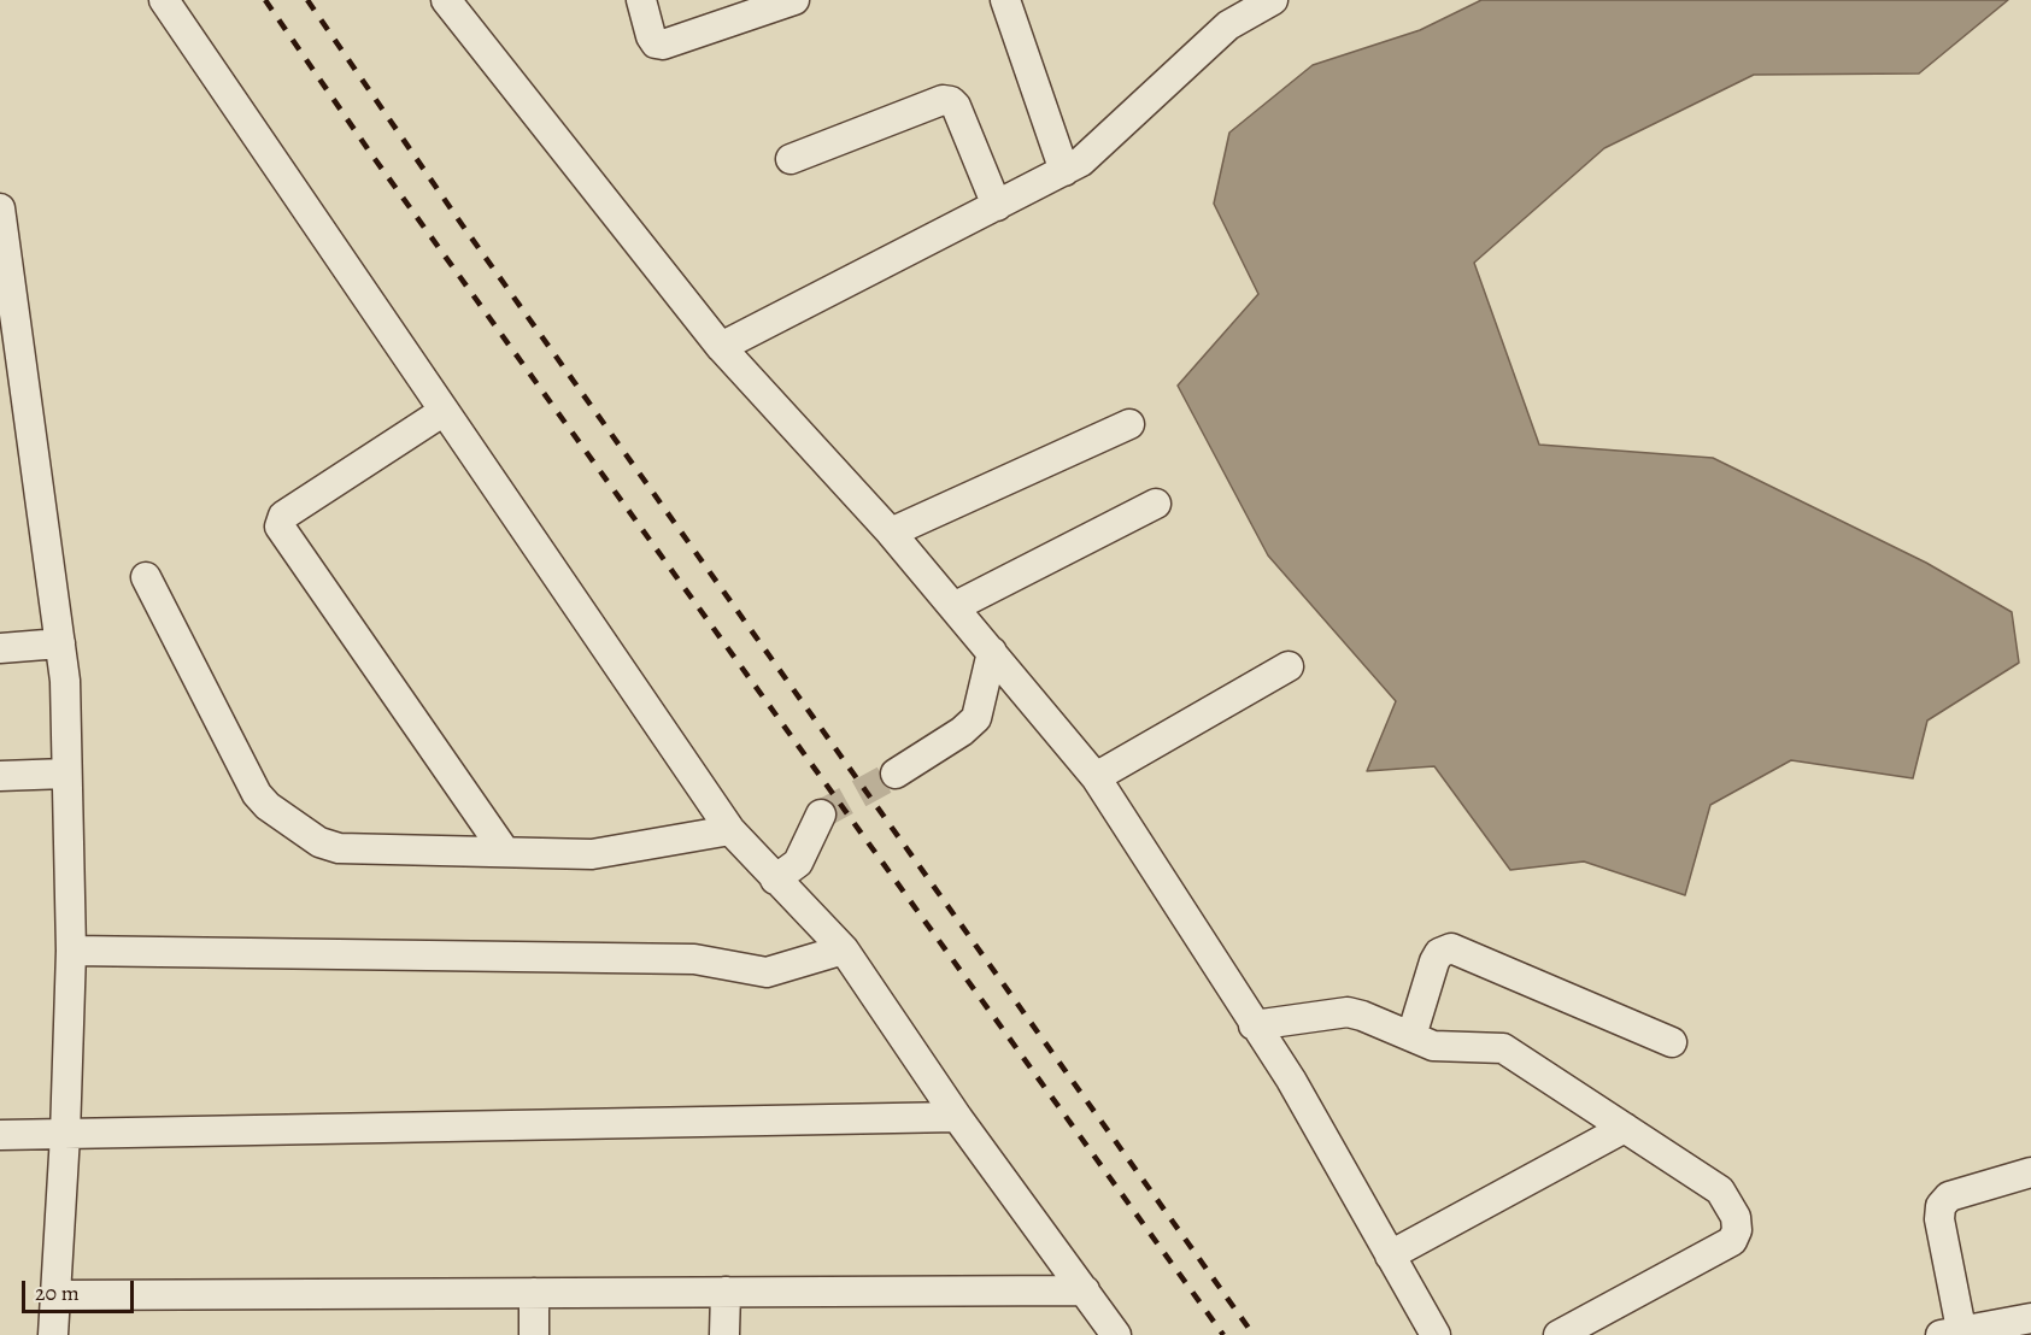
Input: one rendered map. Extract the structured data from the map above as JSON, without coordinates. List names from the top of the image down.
{
  "scale_bar": "20 m"
}
